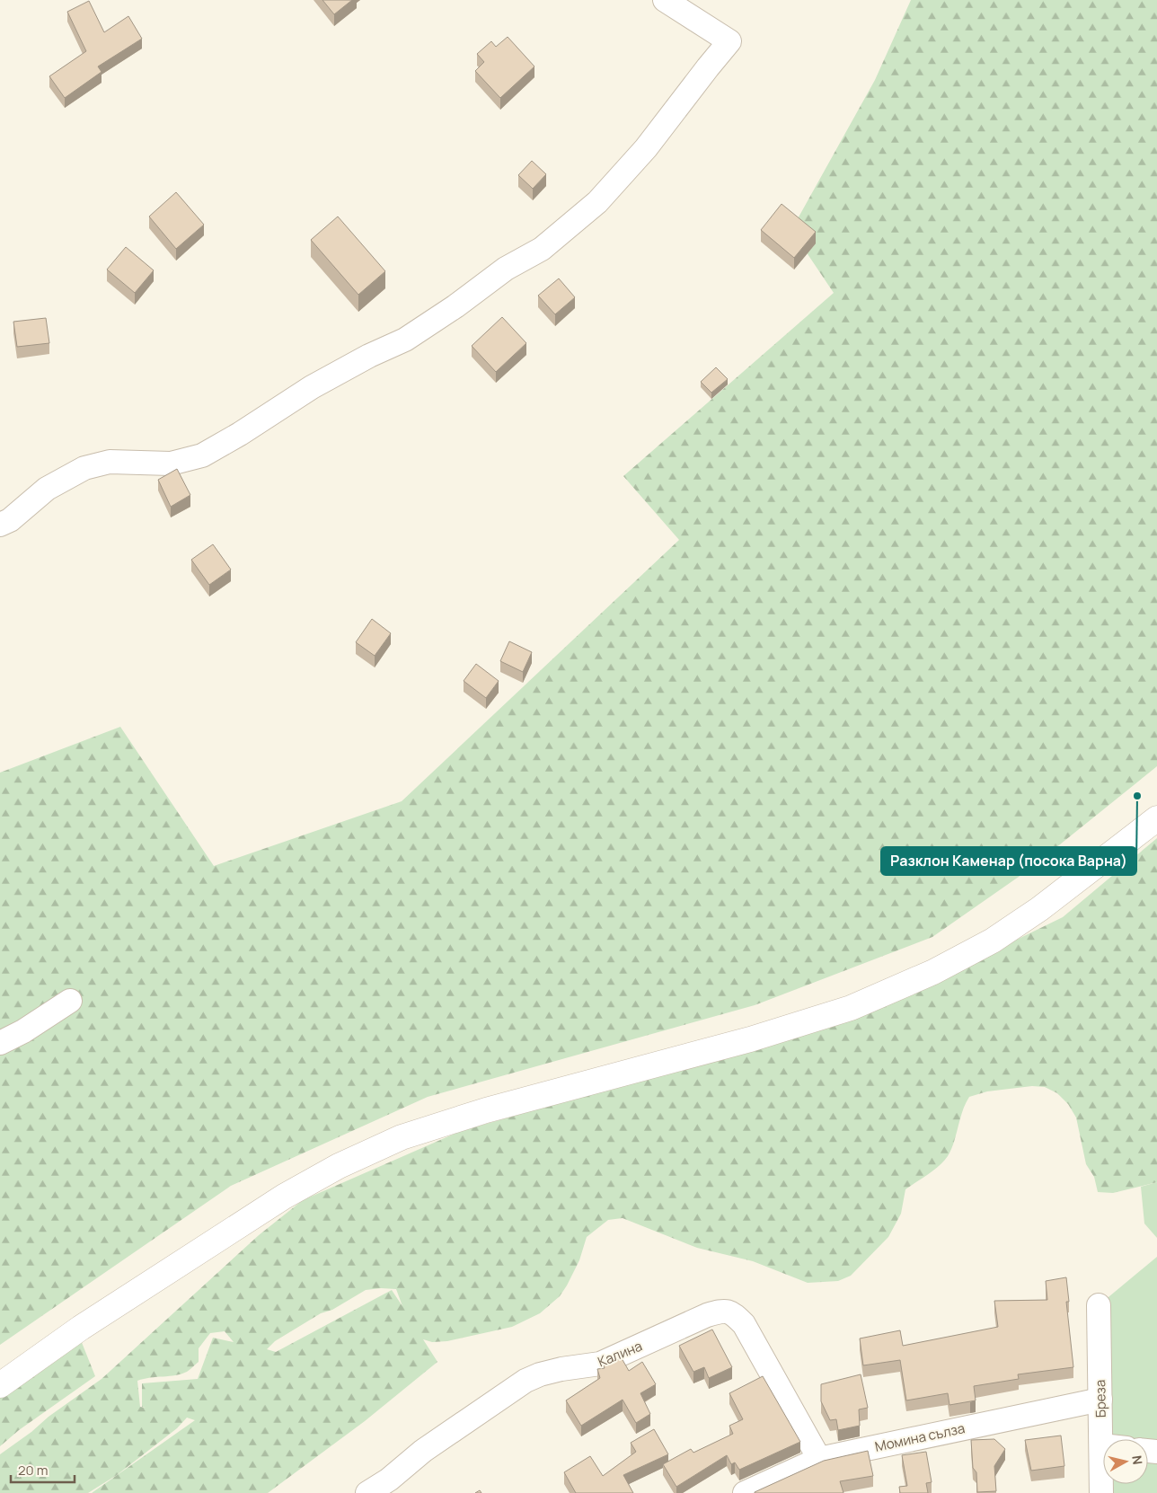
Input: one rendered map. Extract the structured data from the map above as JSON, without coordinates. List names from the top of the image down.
{
  "streets": {
    "street": ["Калина", "Бреза", "Момина сълза"]
  },
  "crossings": [
    ["Калина", "Момина сълза"],
    ["Бреза", "Момина сълза"]
  ],
  "places": ["Разклон Каменар (посока Варна)"],
  "scale_bar": "20 m",
  "north": "right"
}
